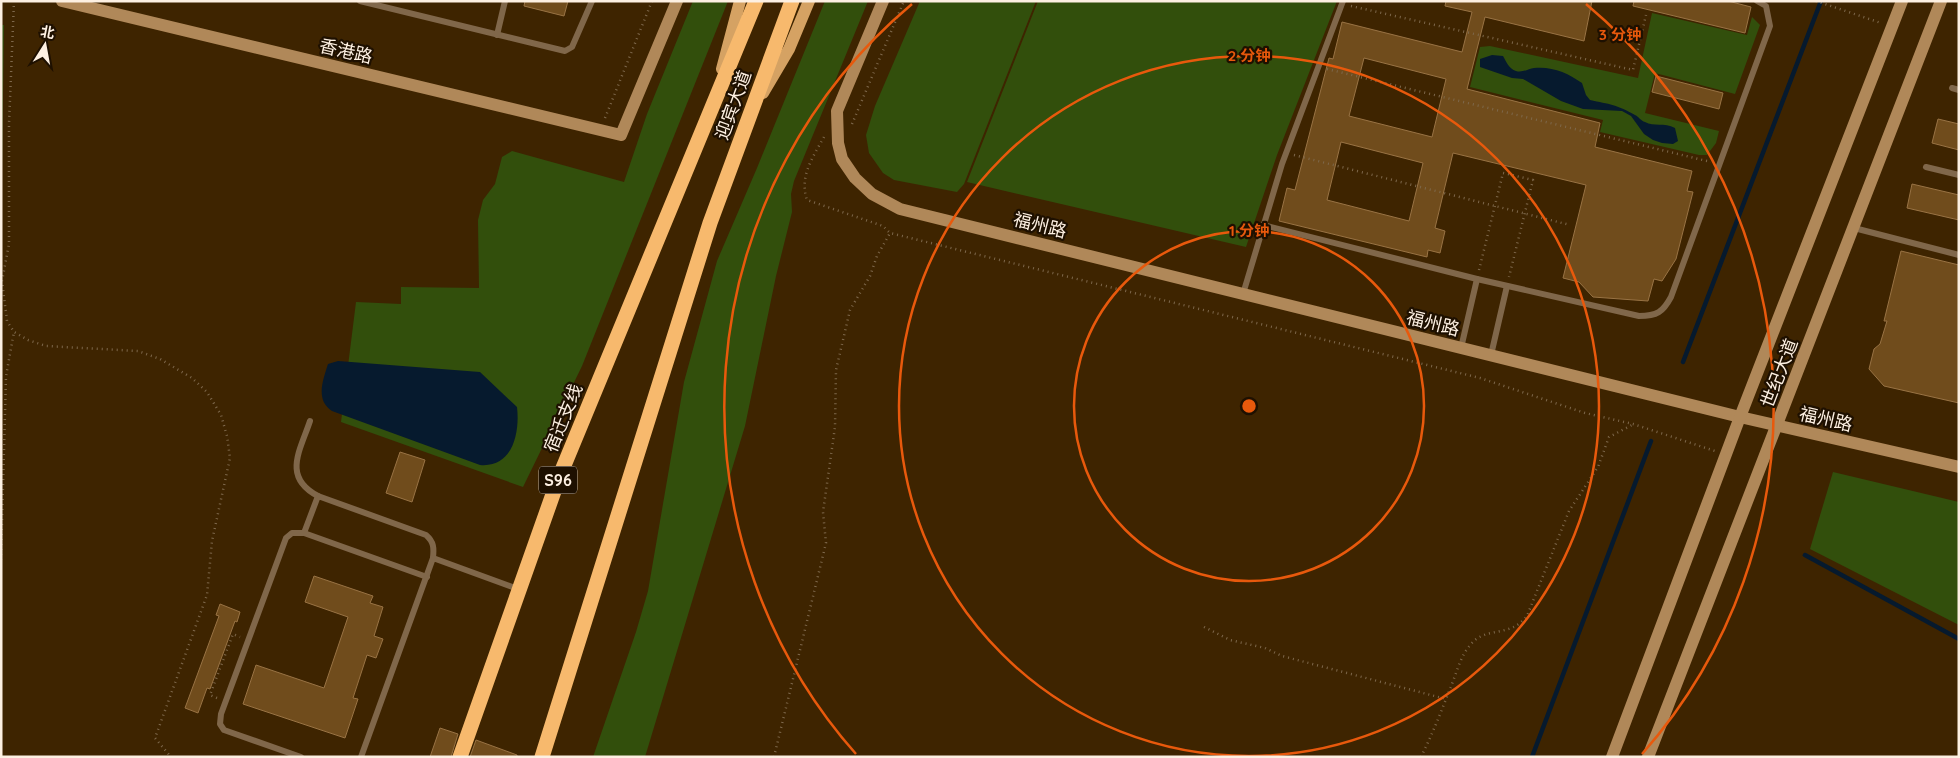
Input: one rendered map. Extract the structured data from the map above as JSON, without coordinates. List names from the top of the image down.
{
  "streets": {
    "highway": ["迎宾大道", "宿迁支线", "S96"],
    "street": ["香港路", "福州路", "世纪大道"]
  },
  "crossings": [
    ["迎宾大道", "宿迁支线"],
    ["福州路", "世纪大道"]
  ],
  "north": "top",
  "rings": ["3 分钟", "2 分钟", "1 分钟"]
}
